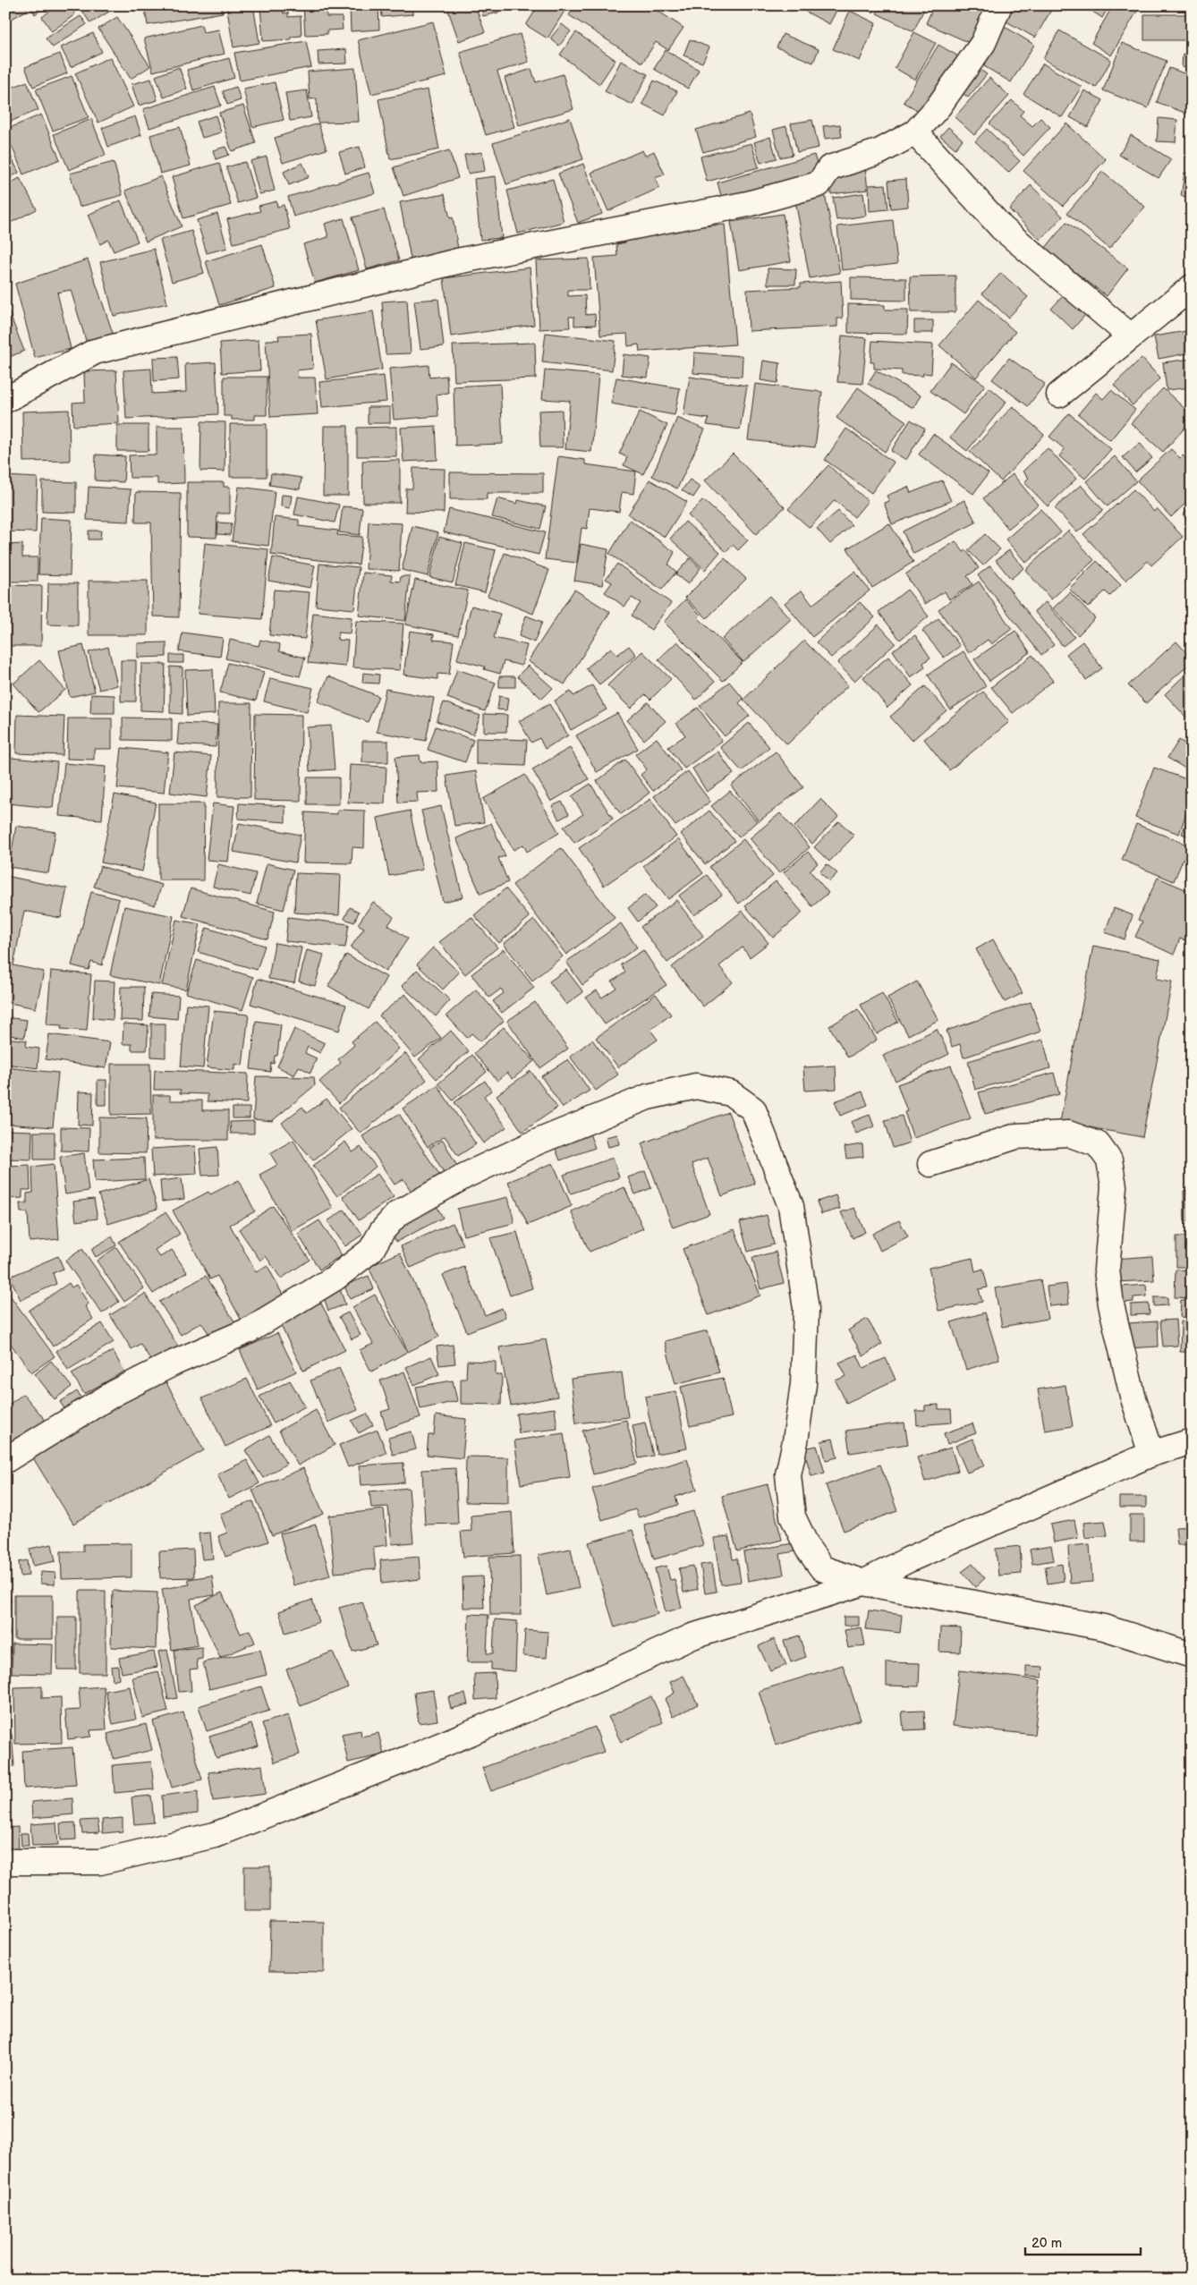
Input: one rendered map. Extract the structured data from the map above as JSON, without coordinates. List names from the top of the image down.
{
  "scale_bar": "20 m"
}
